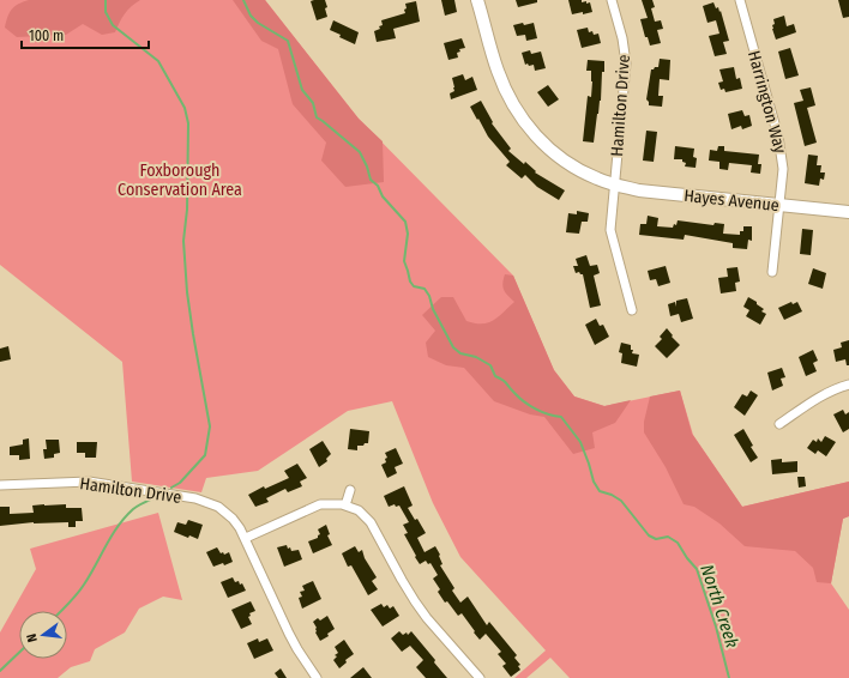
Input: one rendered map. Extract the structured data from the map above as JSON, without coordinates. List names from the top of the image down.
{
  "streets": {
    "street": ["Harrington Way", "Hamilton Drive", "Hayes Avenue"]
  },
  "crossings": [
    ["Harrington Way", "Hayes Avenue"],
    ["Hamilton Drive", "Hayes Avenue"]
  ],
  "water": ["North Creek"],
  "parks": ["Foxborough Conservation Area"],
  "scale_bar": "100 m",
  "north": "left"
}
